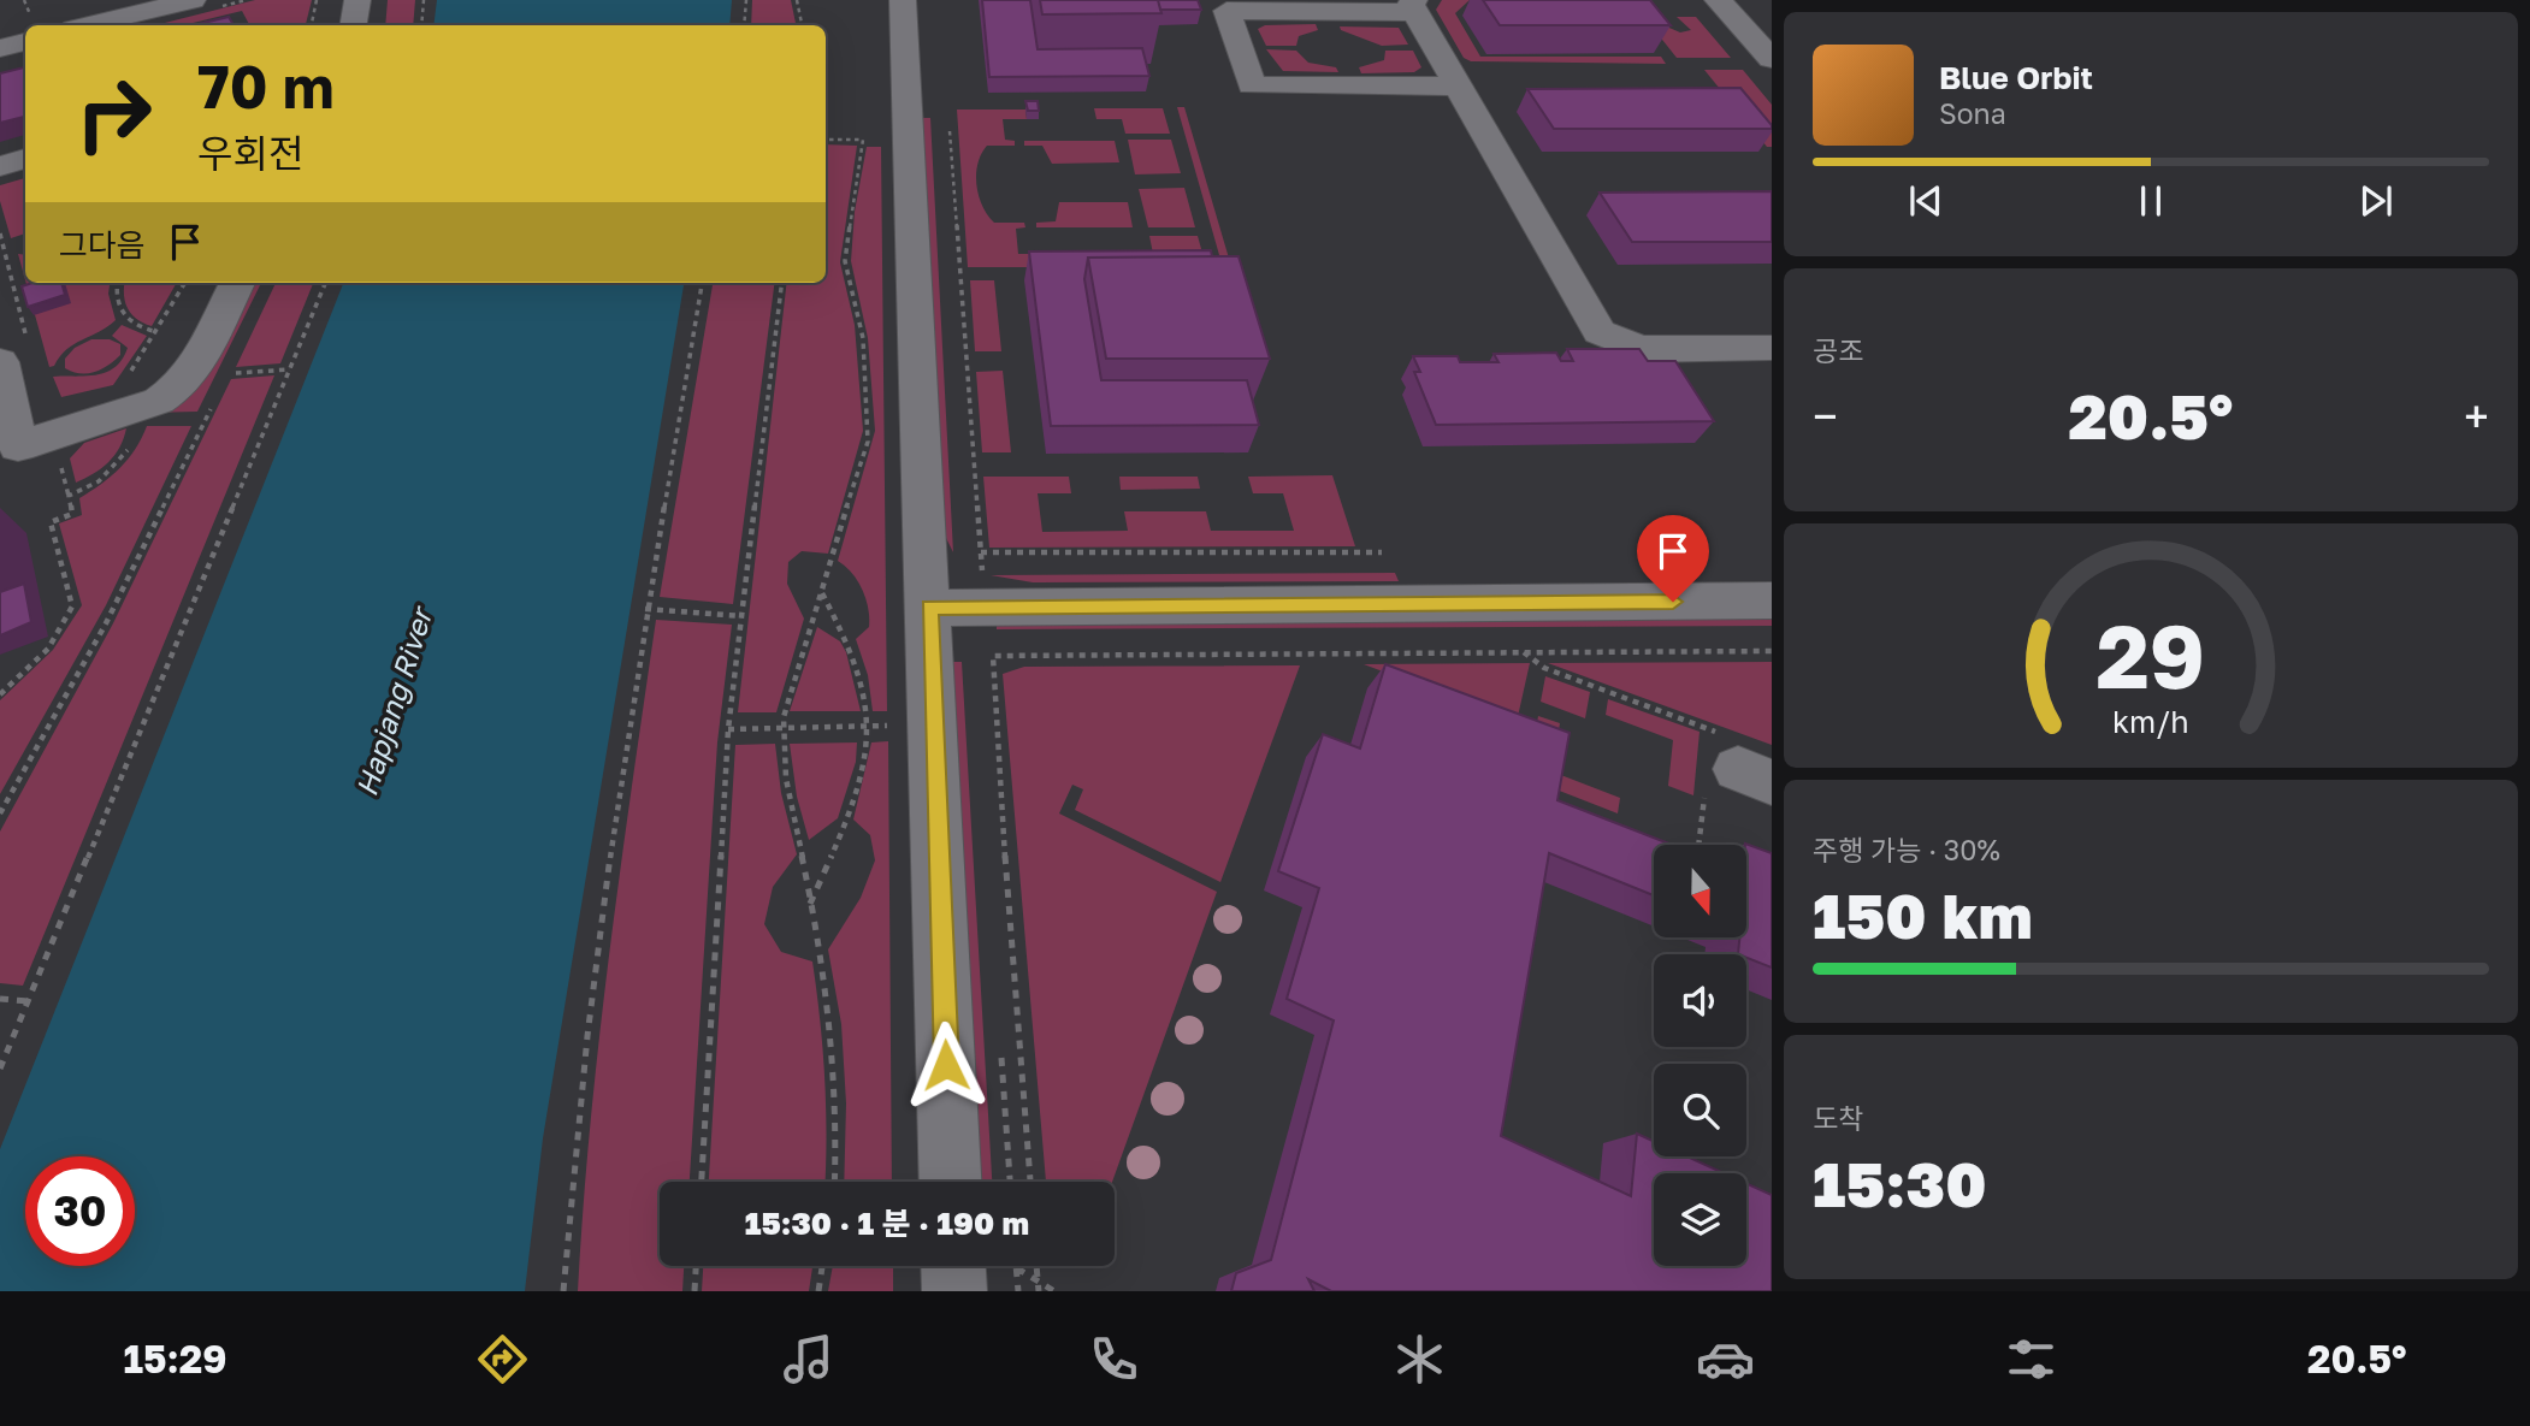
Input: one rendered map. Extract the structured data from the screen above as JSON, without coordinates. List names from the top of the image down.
{
  "water": ["Hapjang River"],
  "north": "bottom",
  "page": {
    "turn": ["70 m", "우회전"],
    "song": ["Blue Orbit", "Sona"],
    "then": "그다음",
    "tile": [
      "공조",
      ["주행 가능 · 30%", "150 km"],
      ["도착", "15:30"]
    ],
    "heat": ["−", "20.5°", "+"],
    "limit": "30",
    "trip": "15:30 · 1 분 · 190 m",
    "tabs": ["15:29", "20.5°"],
    "gauge": ["29", "km/h"]
  }
}
